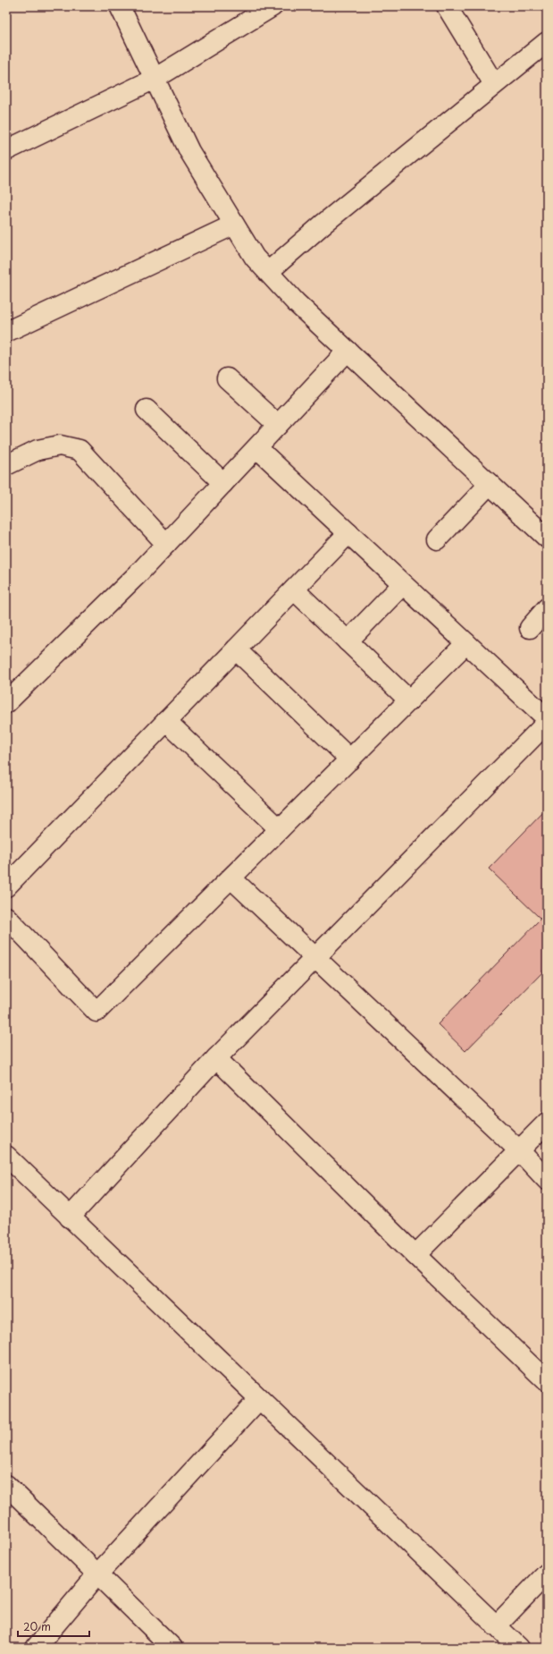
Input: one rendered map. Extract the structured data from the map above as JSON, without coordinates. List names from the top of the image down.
{
  "scale_bar": "20 m"
}
